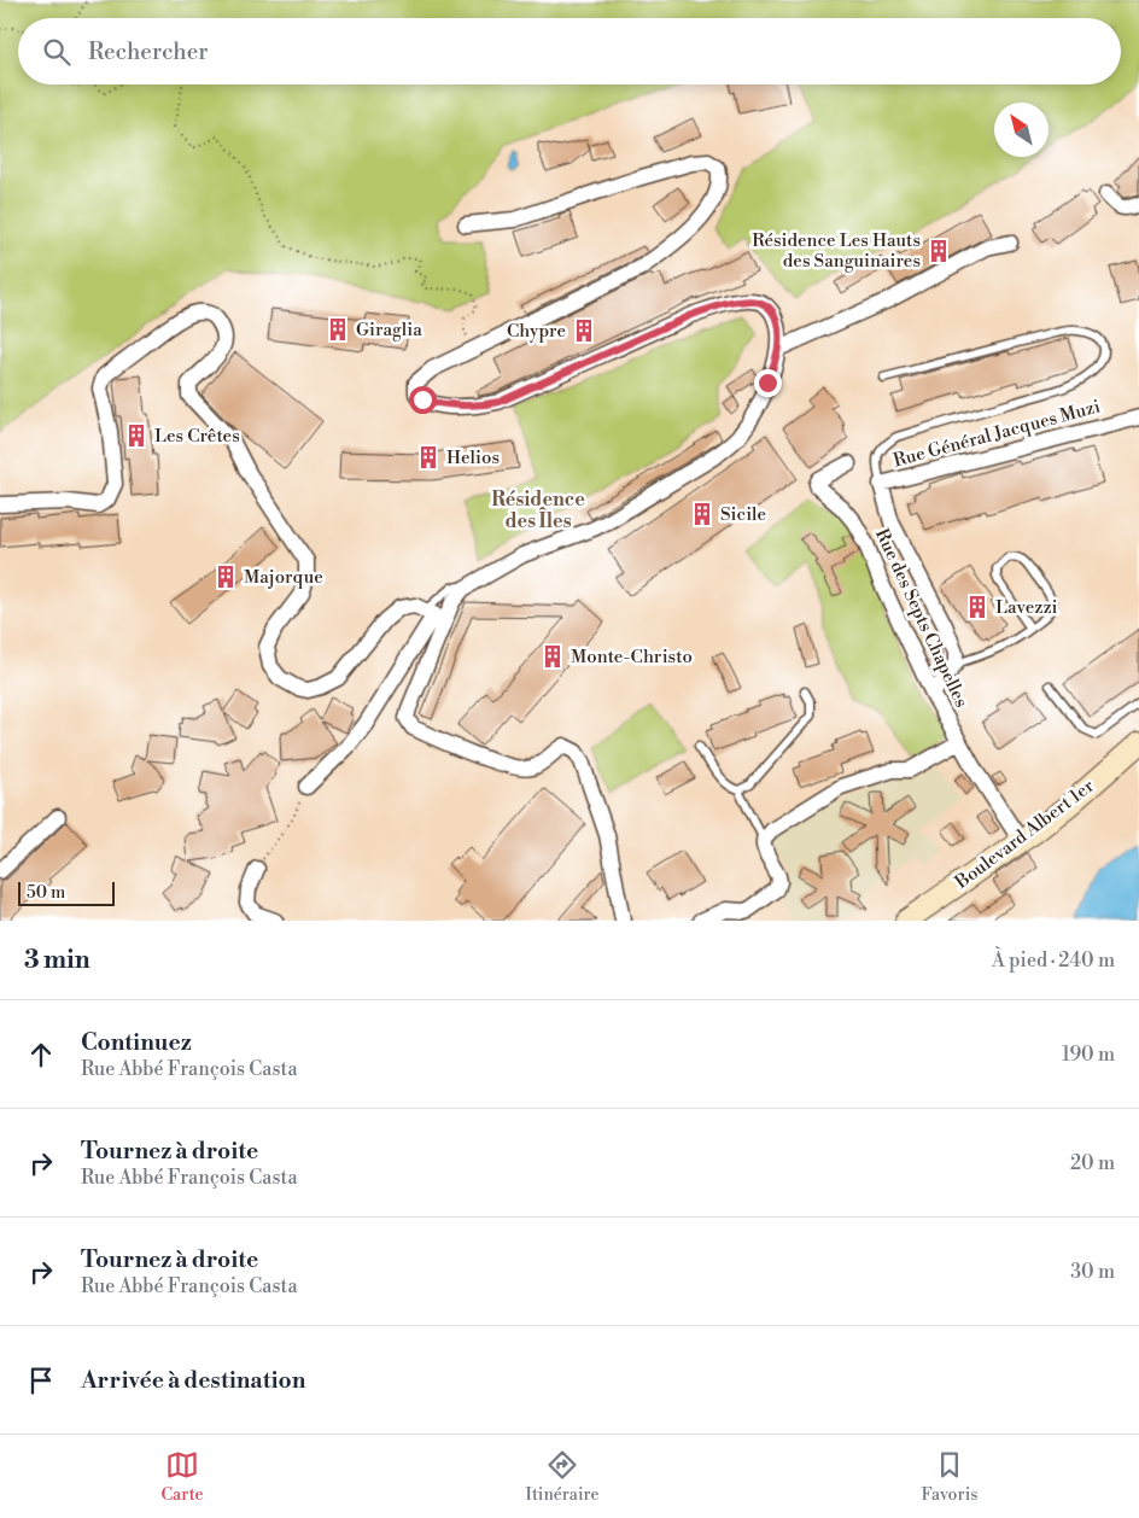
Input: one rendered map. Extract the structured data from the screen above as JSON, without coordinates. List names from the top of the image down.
{
  "streets": {
    "main road": ["Boulevard Albert 1er"],
    "street": ["Rue Général Jacques Muzi", "Rue des Septs Chapelles"]
  },
  "crossings": [
    ["Rue des Septs Chapelles", "Boulevard Albert 1er"]
  ],
  "districts": ["Résidence des Îles"],
  "places": {
    "building": [
      "Résidence Les Hauts des Sanguinaires",
      "Giraglia",
      "Chypre",
      "Les Crêtes",
      "Helios",
      "Sicile",
      "Majorque",
      "Lavezzi",
      "Monte-Christo"
    ]
  },
  "scale_bar": "50 m",
  "north": "top left",
  "page": {
    "search": "Rechercher",
    "scale": "50 m",
    "heading": ["3 min", "À pied · 240 m"],
    "list": [
      ["Continuez", "Rue Abbé François Casta", "190 m"],
      ["Tournez à droite", "Rue Abbé François Casta", "20 m"],
      ["Tournez à droite", "Rue Abbé François Casta", "30 m"],
      "Arrivée à destination"
    ],
    "nav": ["Carte", "Itinéraire", "Favoris"]
  }
}
